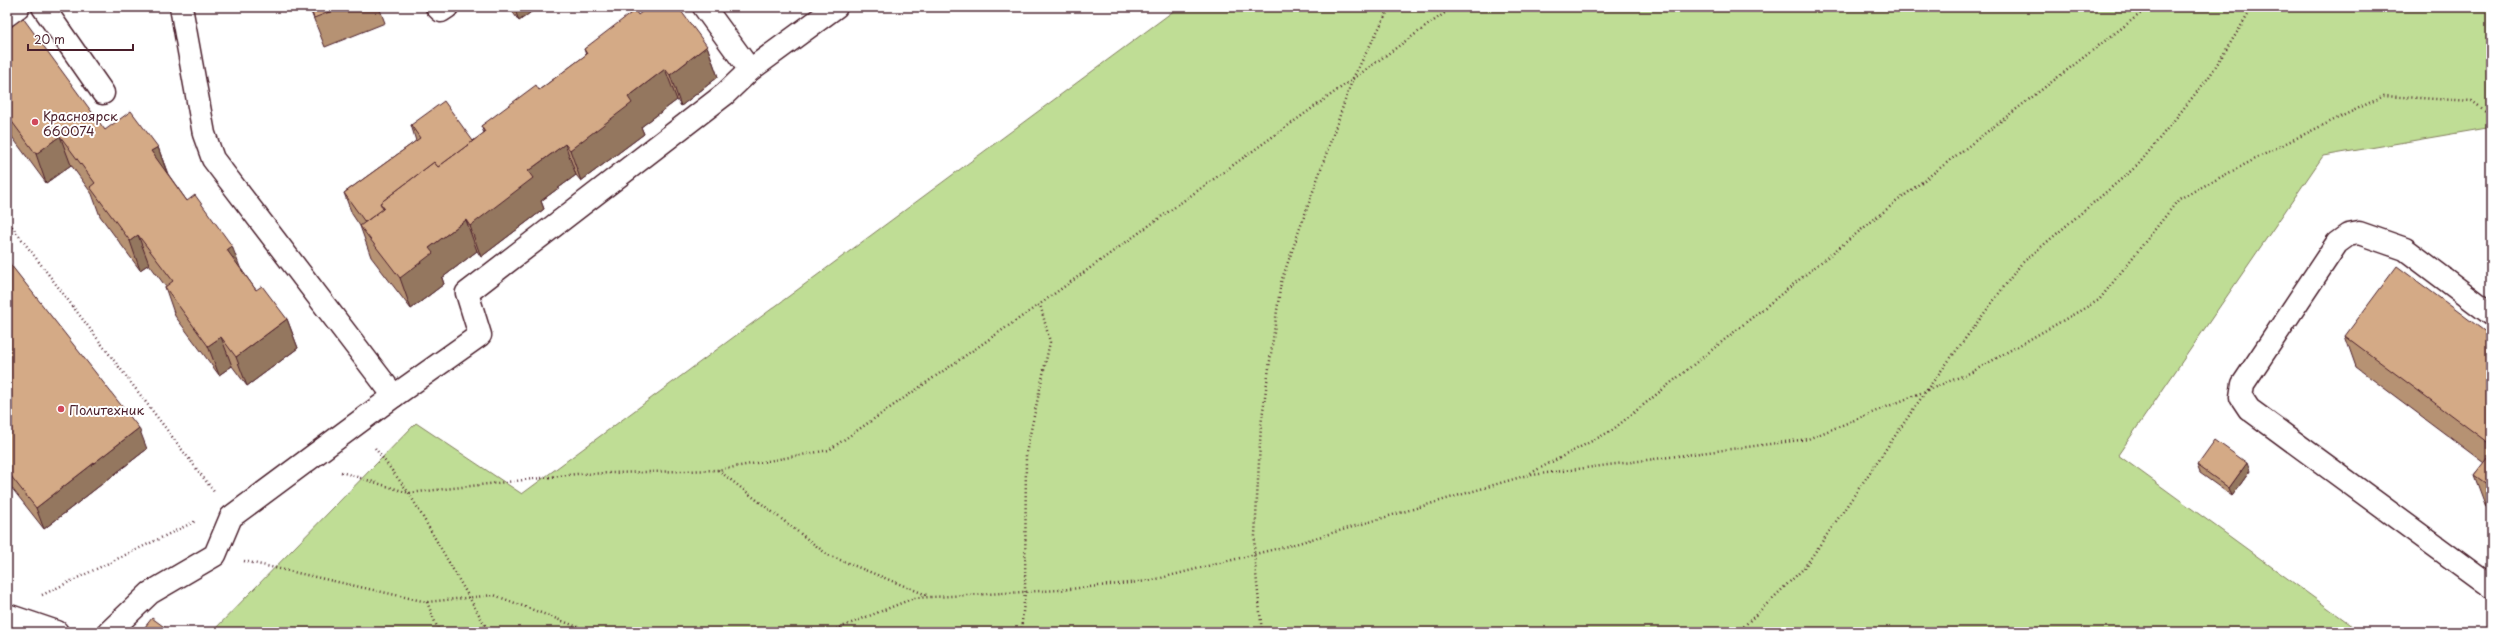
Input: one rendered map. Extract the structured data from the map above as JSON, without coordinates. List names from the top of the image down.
{
  "places": ["Красноярск 660074", "Политехник"],
  "scale_bar": "20 m"
}
